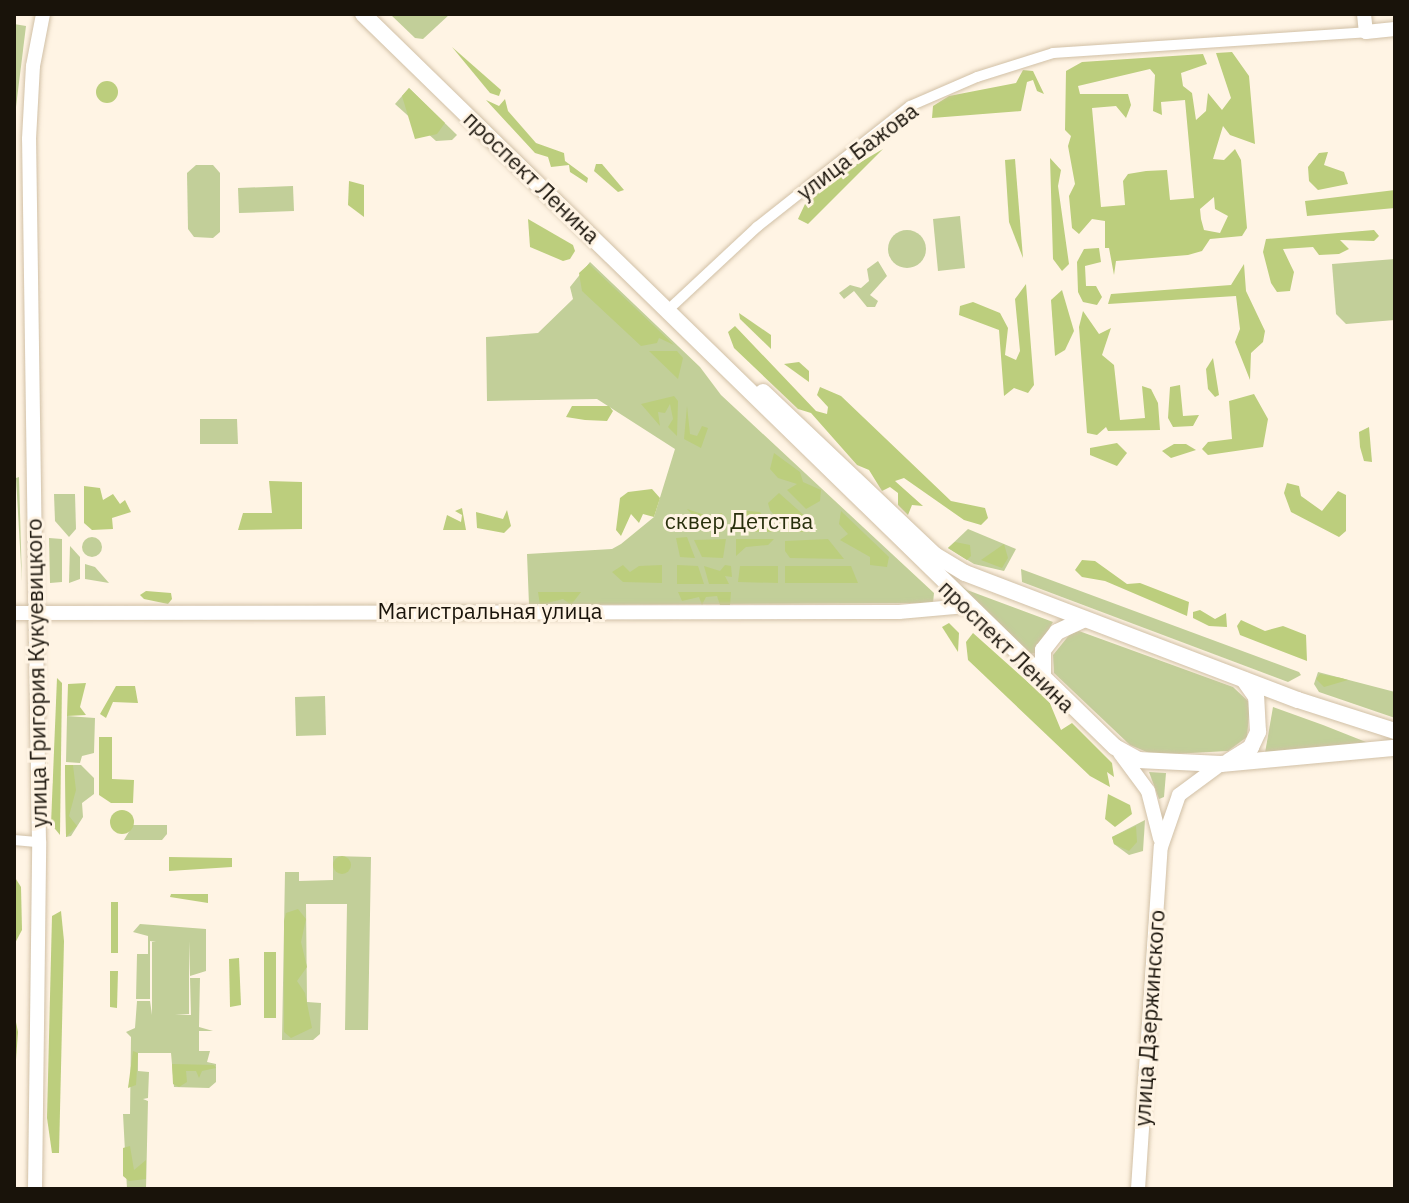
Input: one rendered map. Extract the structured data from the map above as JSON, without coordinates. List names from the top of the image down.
{
  "streets": {
    "main road": [
      "улица Бажова",
      "проспект Ленина",
      "Магистральная улица",
      "улица Григория Кукуевицкого",
      "улица Дзержинского"
    ]
  },
  "crossings": [
    ["улица Бажова", "проспект Ленина"],
    ["проспект Ленина", "Магистральная улица"],
    ["проспект Ленина", "улица Дзержинского"],
    ["Магистральная улица", "улица Григория Кукуевицкого"]
  ],
  "parks": ["сквер Детства"]
}
